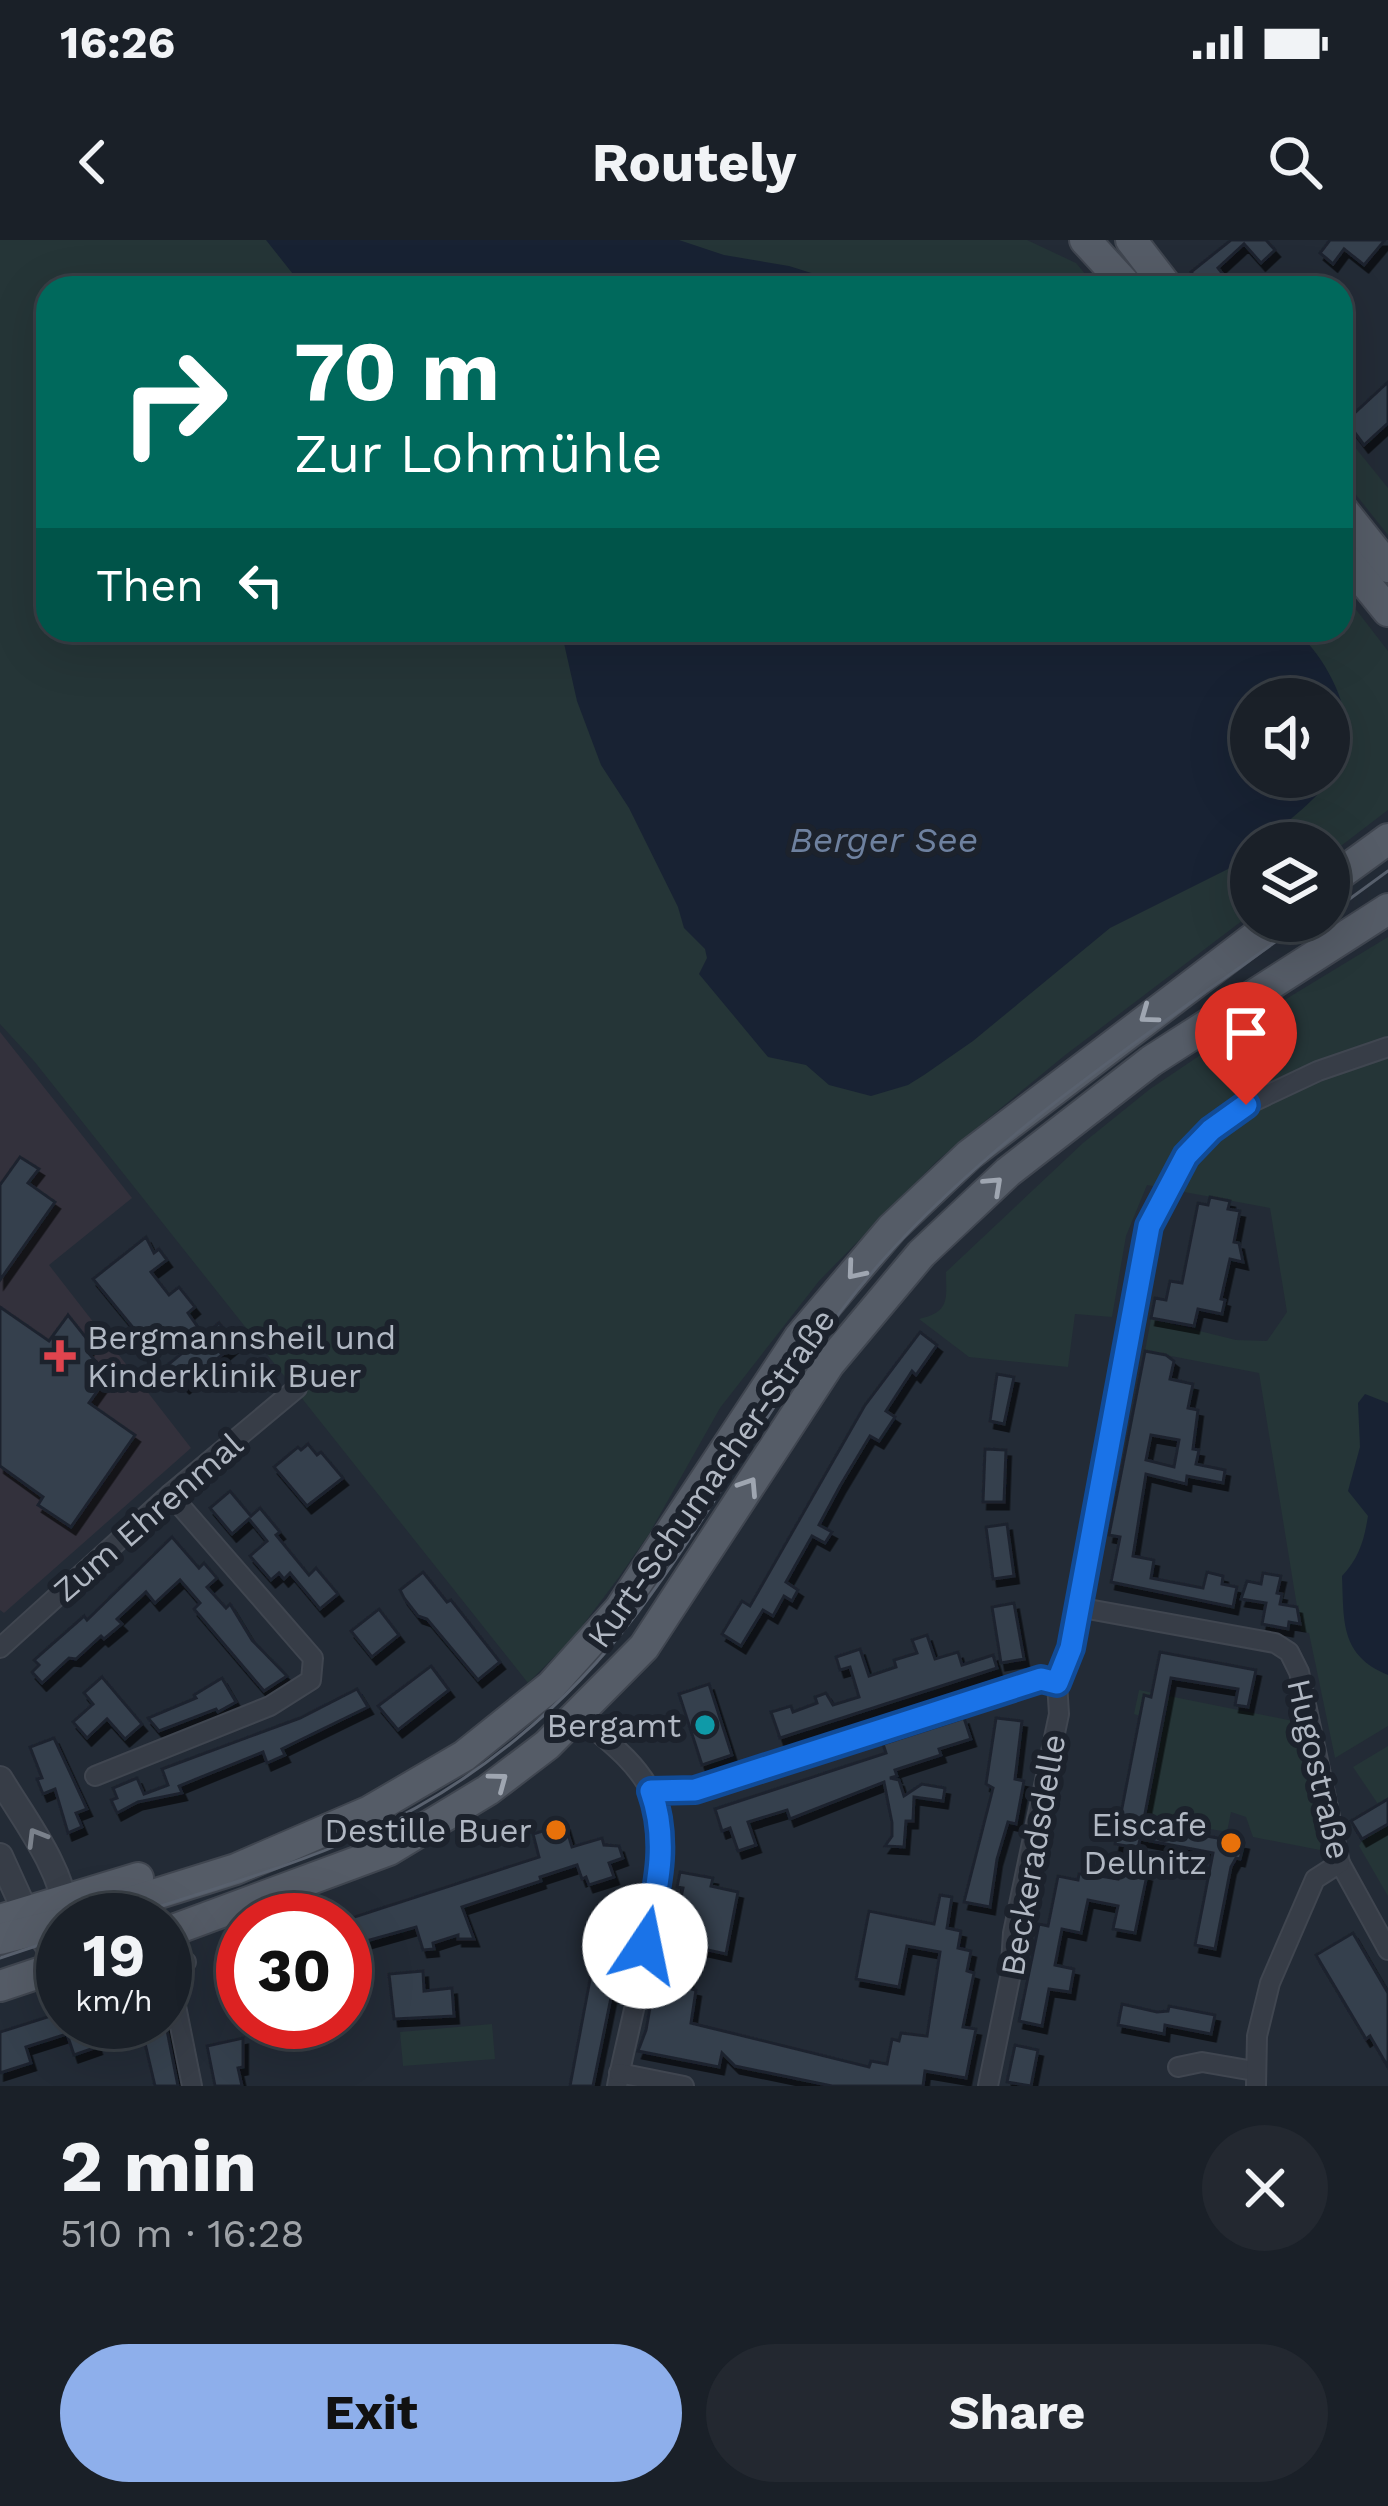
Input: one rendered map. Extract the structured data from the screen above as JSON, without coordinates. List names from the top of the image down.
{
  "streets": {
    "main road": ["Kurt-Schumacher-Straße"],
    "street": ["Zum Ehrenmal", "Hugostraße", "Beckeradsdelle"]
  },
  "crossings": [
    ["Hugostraße", "Beckeradsdelle"]
  ],
  "water": ["Berger See"],
  "places": {
    "health": ["Bergmannsheil und Kinderklinik Buer"],
    "other": ["Bergamt", "Destille Buer", "Eiscafe Dellnitz"]
  },
  "page": {
    "status": "16:26",
    "header": "Routely",
    "turn": ["70 m", "Zur Lohmühle"],
    "then": "Then",
    "speed": "19 km/h",
    "limit": "30",
    "heading": ["2 min", "510 m · 16:28"],
    "buttons": ["Exit", "Share"]
  }
}
